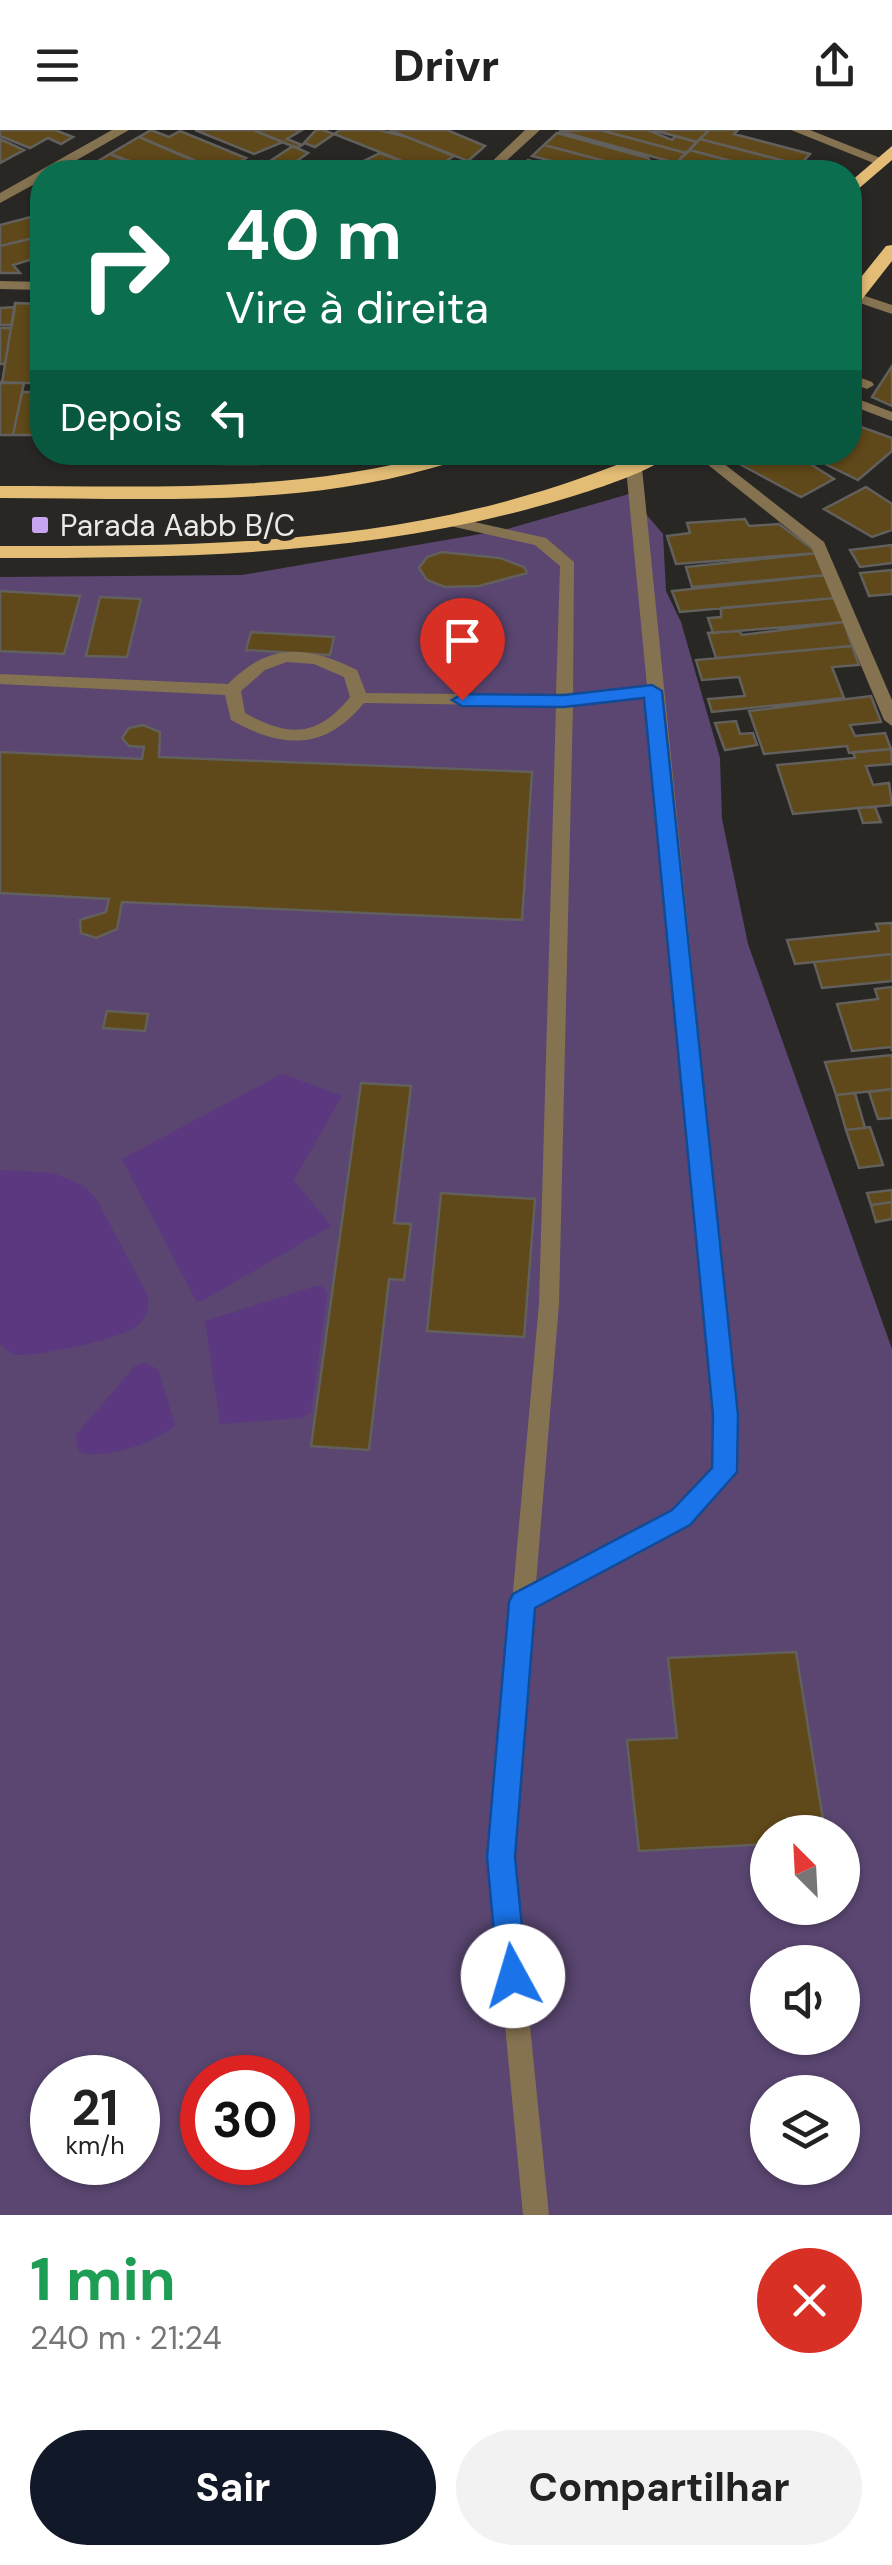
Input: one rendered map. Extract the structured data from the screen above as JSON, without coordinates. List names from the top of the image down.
{
  "places": {
    "transit": ["Parada Aabb B/C"]
  },
  "north": "top left",
  "page": {
    "header": "Drivr",
    "turn": ["40 m", "Vire à direita"],
    "then": "Depois",
    "speed": "21 km/h",
    "limit": "30",
    "heading": ["1 min", "240 m · 21:24"],
    "buttons": ["Sair", "Compartilhar"]
  }
}
